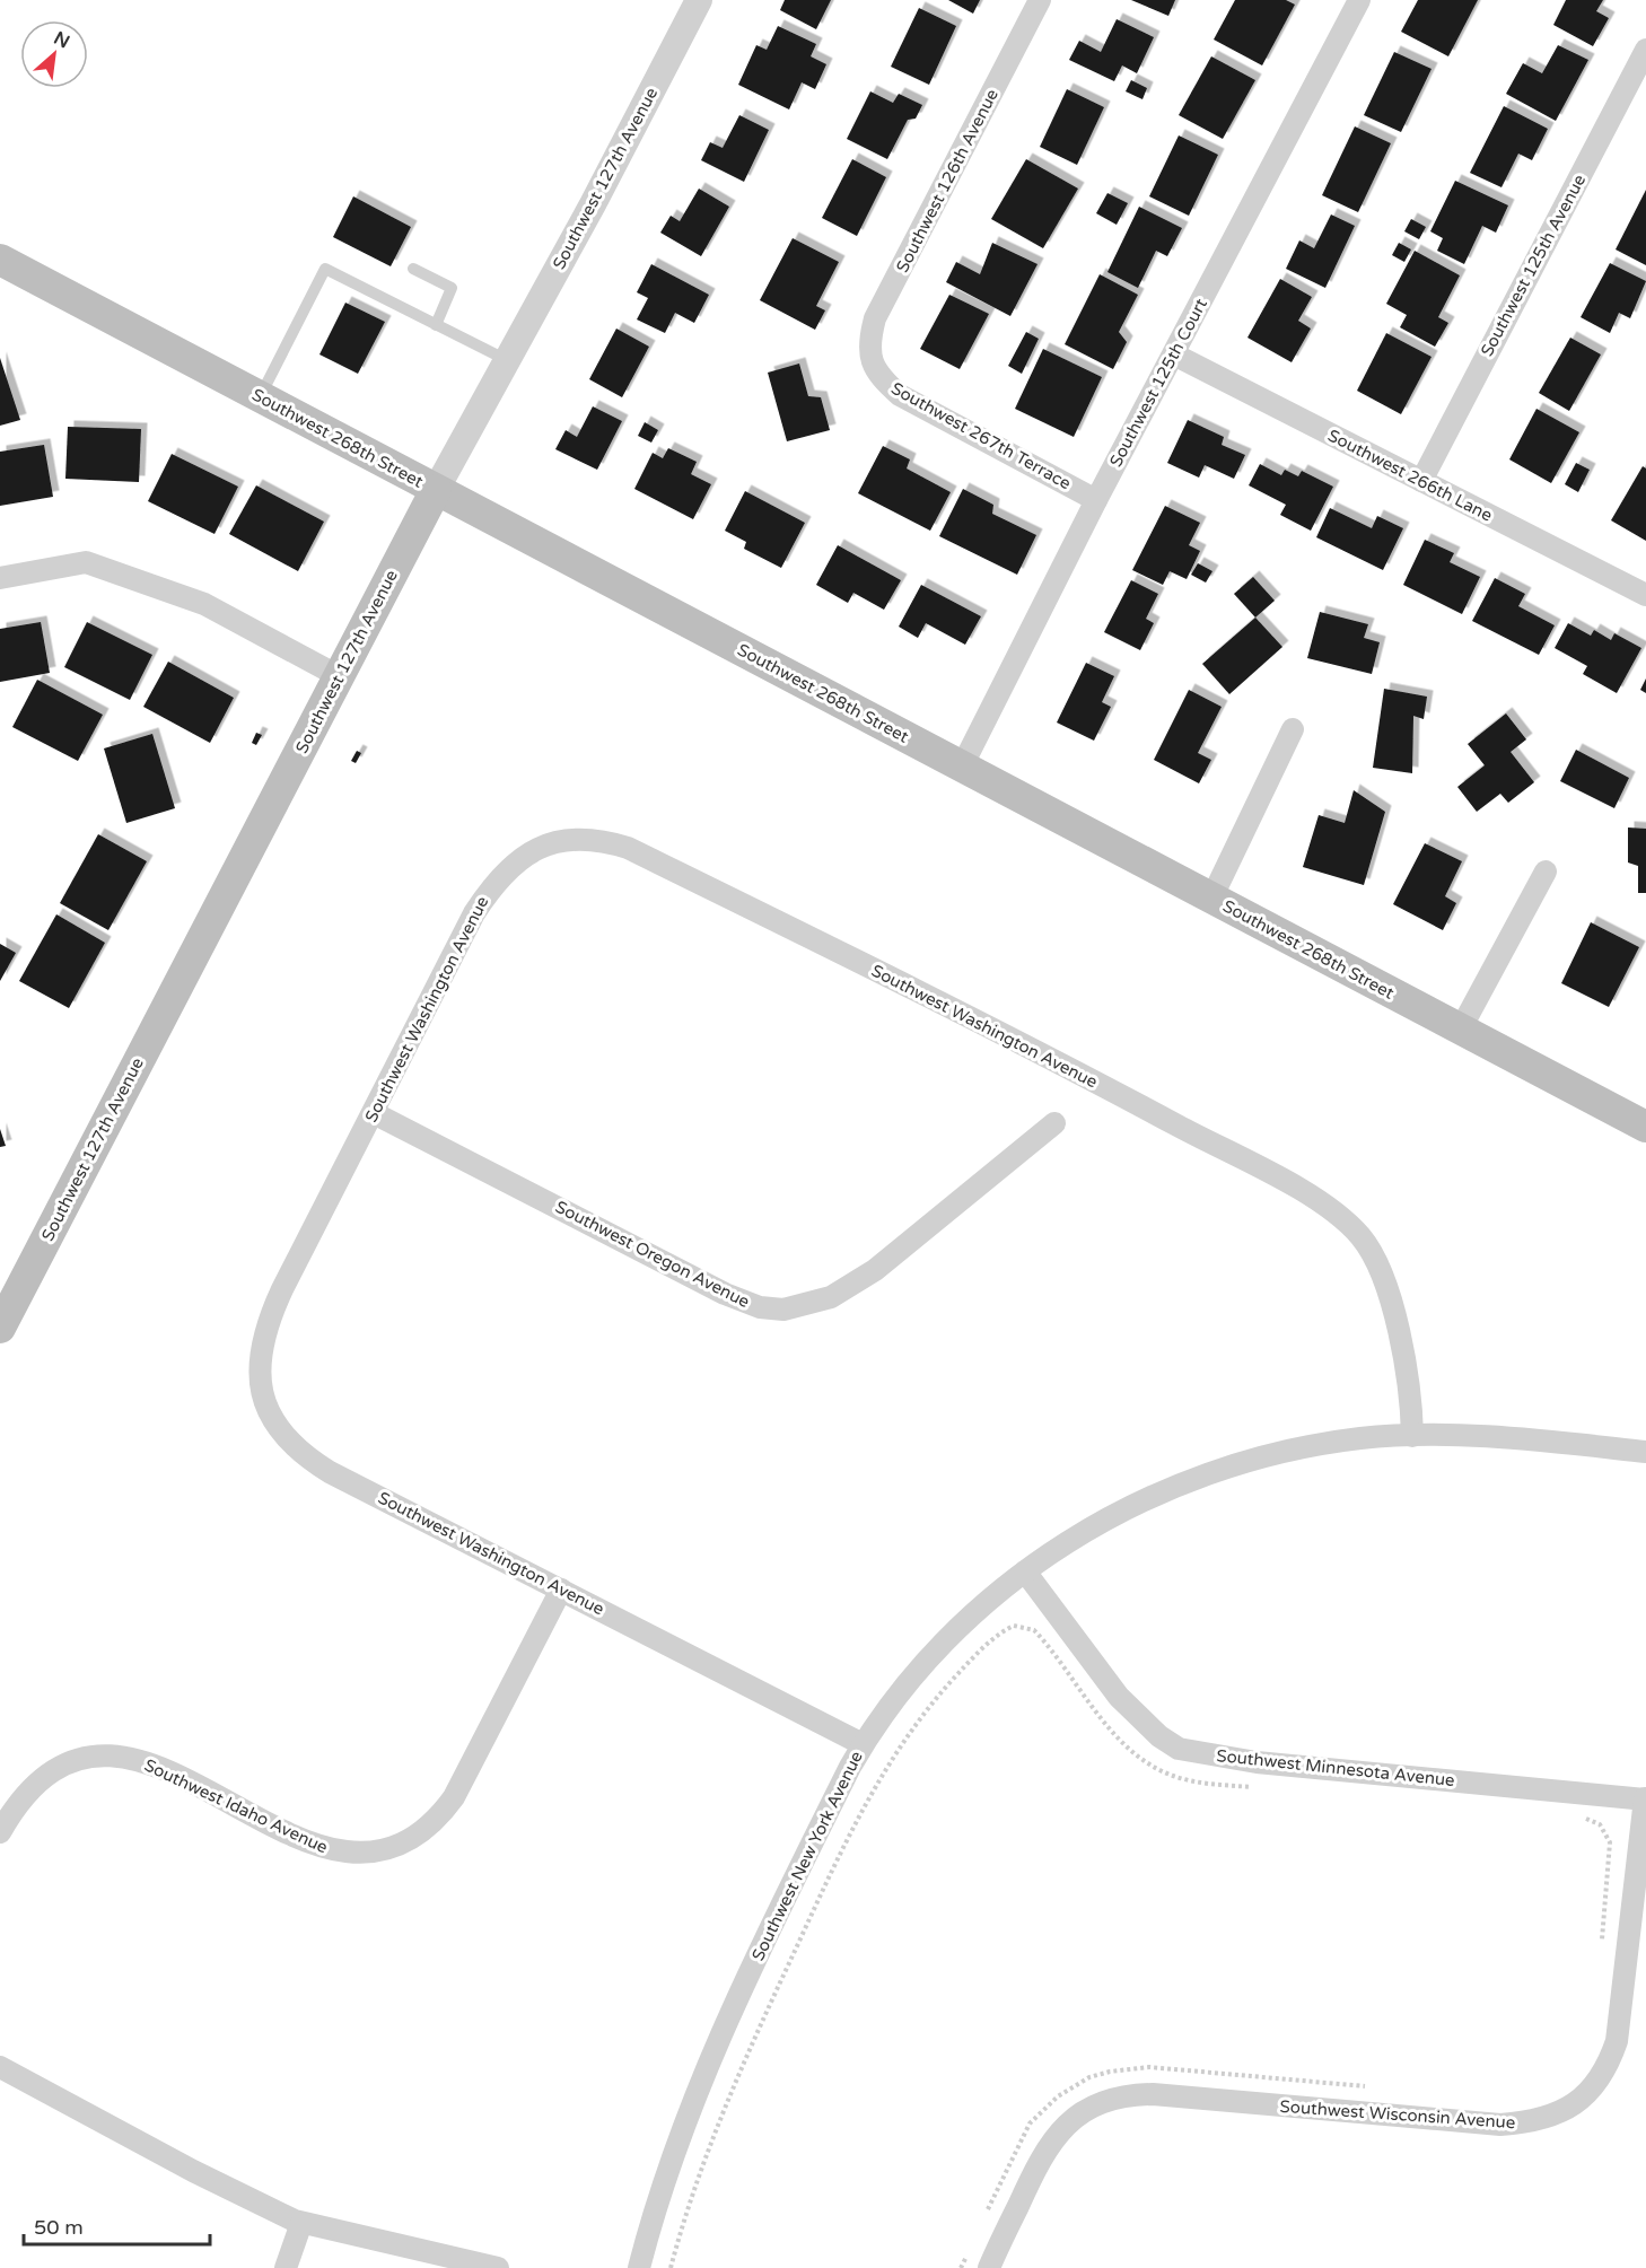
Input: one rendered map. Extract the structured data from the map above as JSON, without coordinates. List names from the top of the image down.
{
  "streets": {
    "main road": ["Southwest 127th Avenue", "Southwest 268th Street"],
    "street": [
      "Southwest 126th Avenue",
      "Southwest 125th Avenue",
      "Southwest 125th Court",
      "Southwest 267th Terrace",
      "Southwest 266th Lane",
      "Southwest Washington Avenue",
      "Southwest Oregon Avenue",
      "Southwest Minnesota Avenue",
      "Southwest Idaho Avenue",
      "Southwest New York Avenue",
      "Southwest Wisconsin Avenue"
    ]
  },
  "crossings": [
    ["Southwest 127th Avenue", "Southwest 268th Street"],
    ["Southwest 126th Avenue", "Southwest 267th Terrace"],
    ["Southwest 125th Avenue", "Southwest 266th Lane"],
    ["Southwest 125th Court", "Southwest 267th Terrace"],
    ["Southwest 125th Court", "Southwest 268th Street"],
    ["Southwest 125th Court", "Southwest 266th Lane"],
    ["Southwest Washington Avenue", "Southwest Oregon Avenue"],
    ["Southwest Washington Avenue", "Southwest Idaho Avenue"],
    ["Southwest Washington Avenue", "Southwest New York Avenue"],
    ["Southwest Minnesota Avenue", "Southwest New York Avenue"],
    ["Southwest Minnesota Avenue", "Southwest Wisconsin Avenue"]
  ],
  "scale_bar": "50 m",
  "north": "top right"
}
